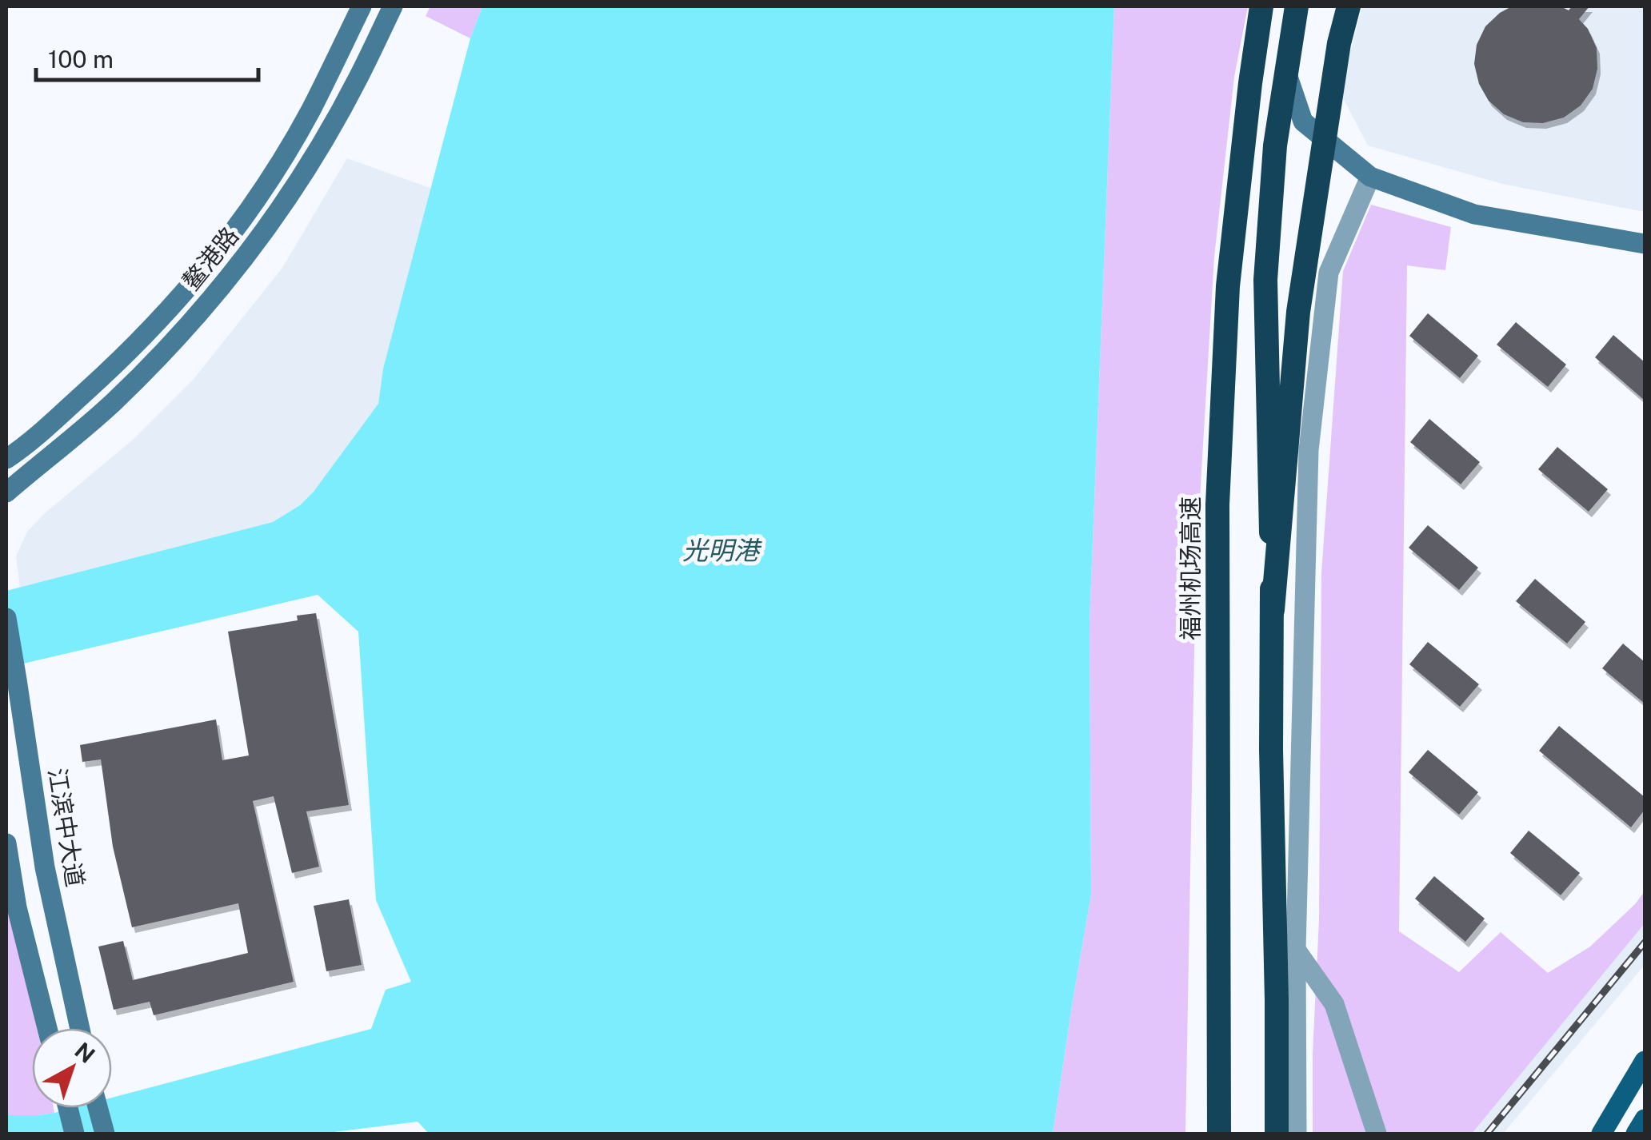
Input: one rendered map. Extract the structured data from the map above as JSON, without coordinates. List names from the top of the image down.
{
  "streets": {
    "highway": ["福州机场高速"],
    "main road": ["鳌港路", "江滨中大道"]
  },
  "water": ["光明港"],
  "scale_bar": "100 m",
  "north": "top right"
}
